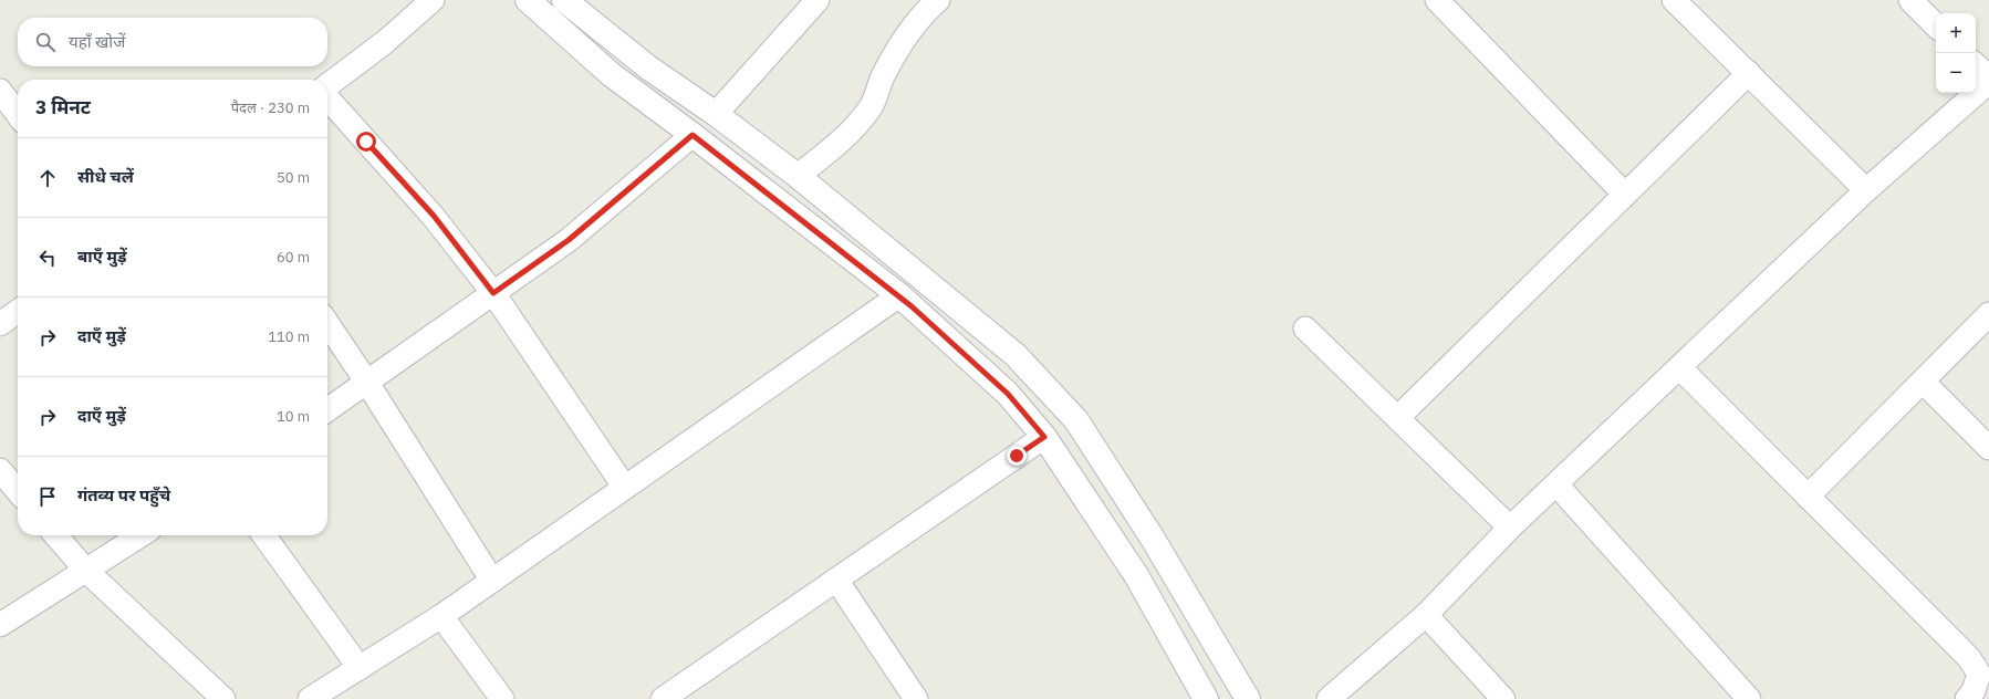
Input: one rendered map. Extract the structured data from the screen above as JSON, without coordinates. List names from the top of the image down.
{
  "page": {
    "map_buttons": ["+", "−"],
    "search": "यहाँ खोजें",
    "heading": ["3 मिनट", "पैदल · 230 m"],
    "list": [
      ["सीधे चलें", "50 m"],
      ["बाएँ मुड़ें", "60 m"],
      ["दाएँ मुड़ें", "110 m"],
      ["दाएँ मुड़ें", "10 m"],
      "गंतव्य पर पहुँचे"
    ]
  }
}
